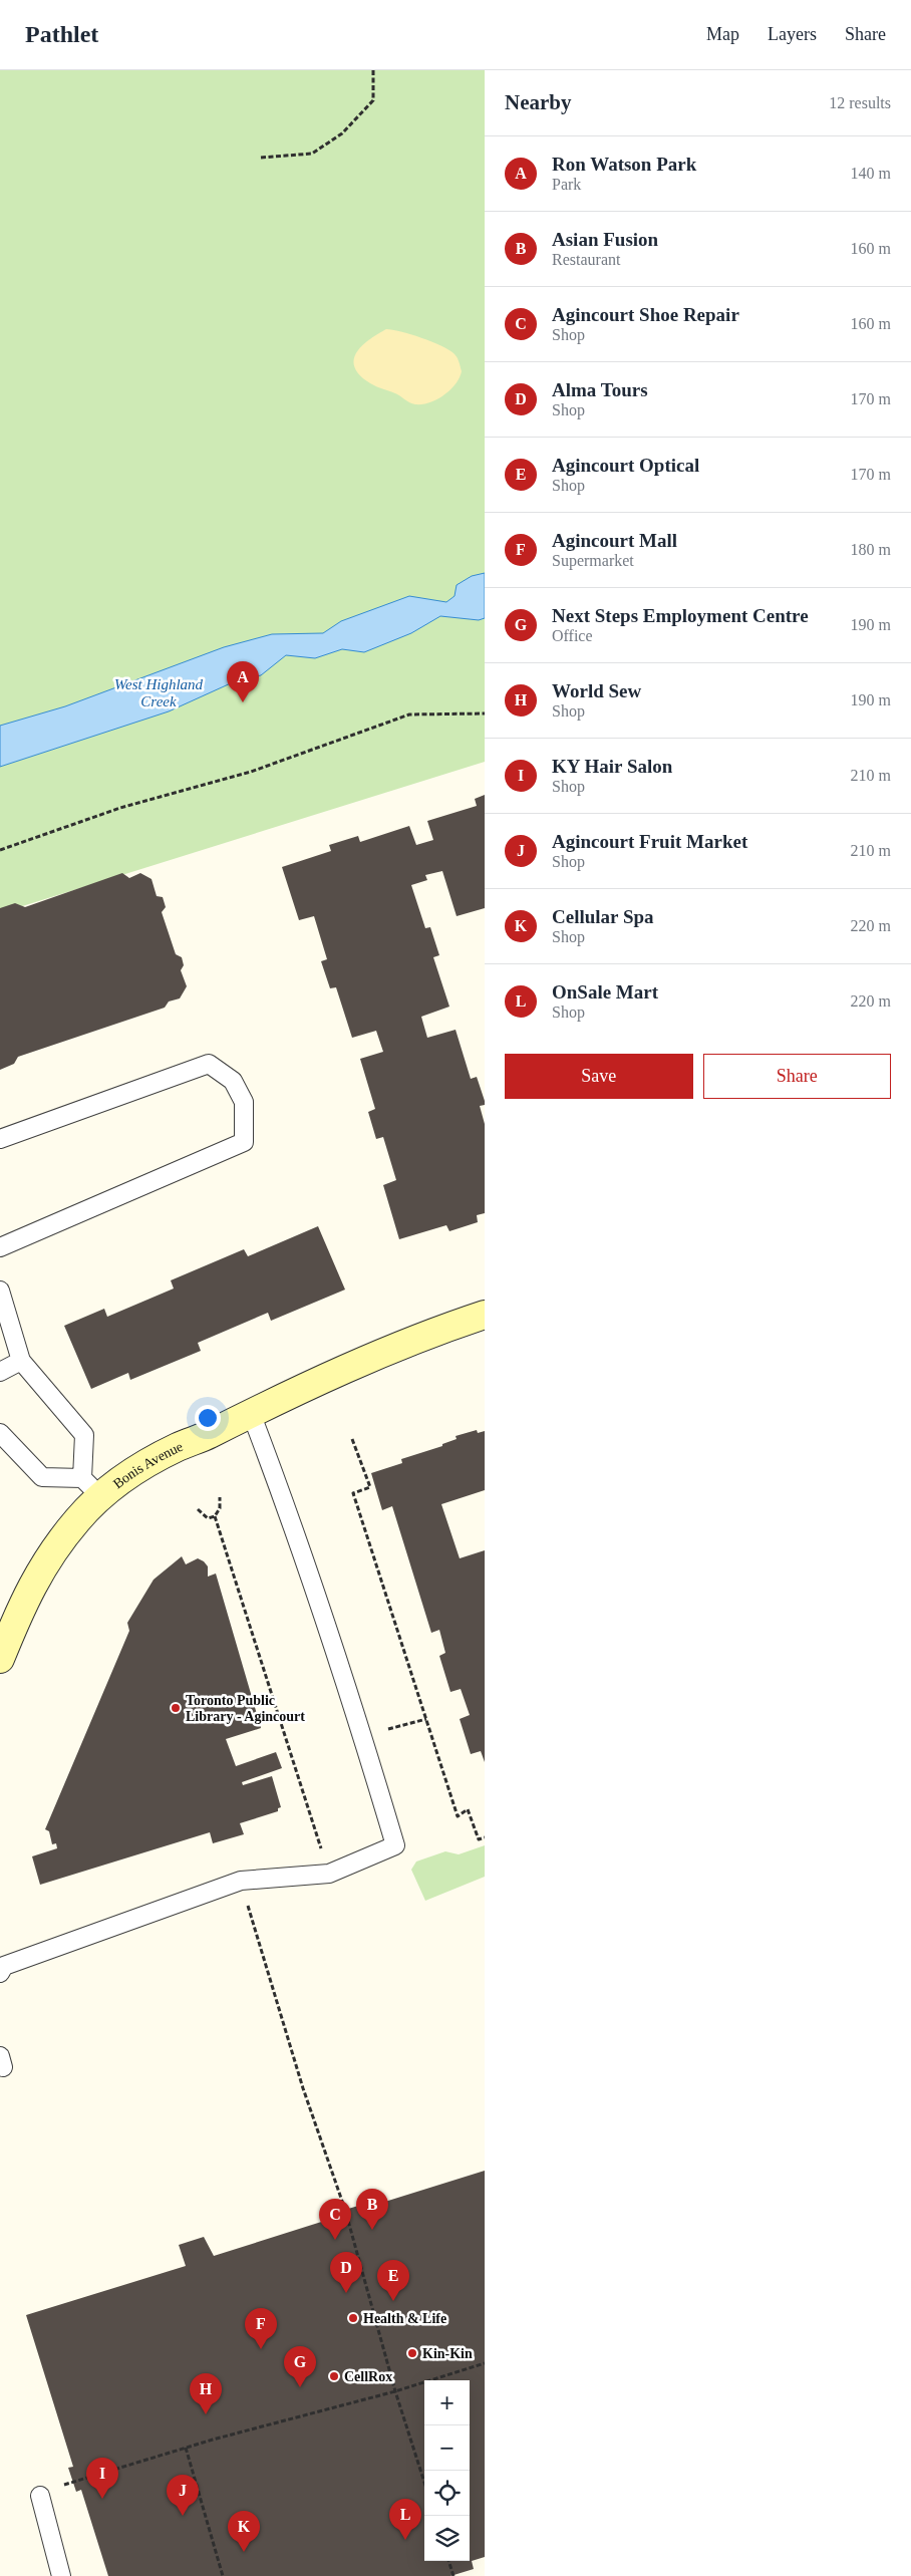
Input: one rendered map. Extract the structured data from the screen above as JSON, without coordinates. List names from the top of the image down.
{
  "streets": {
    "street": ["Bonis Avenue"]
  },
  "water": ["West Highland Creek"],
  "places": [
    "Toronto Public Library - Agincourt",
    "Health & Life",
    "Kin-Kin",
    "CellRox"
  ],
  "page": {
    "header": "Pathlet",
    "nav": ["Map", "Layers", "Share"],
    "heading": ["Nearby", "12 results"],
    "list": [
      {
        "mark": "A",
        "name": "Ron Watson Park",
        "note": "Park",
        "value": "140 m"
      },
      {
        "mark": "B",
        "name": "Asian Fusion",
        "note": "Restaurant",
        "value": "160 m"
      },
      {
        "mark": "C",
        "name": "Agincourt Shoe Repair",
        "note": "Shop",
        "value": "160 m"
      },
      {
        "mark": "D",
        "name": "Alma Tours",
        "note": "Shop",
        "value": "170 m"
      },
      {
        "mark": "E",
        "name": "Agincourt Optical",
        "note": "Shop",
        "value": "170 m"
      },
      {
        "mark": "F",
        "name": "Agincourt Mall",
        "note": "Supermarket",
        "value": "180 m"
      },
      {
        "mark": "G",
        "name": "Next Steps Employment Centre",
        "note": "Office",
        "value": "190 m"
      },
      {
        "mark": "H",
        "name": "World Sew",
        "note": "Shop",
        "value": "190 m"
      },
      {
        "mark": "I",
        "name": "KY Hair Salon",
        "note": "Shop",
        "value": "210 m"
      },
      {
        "mark": "J",
        "name": "Agincourt Fruit Market",
        "note": "Shop",
        "value": "210 m"
      },
      {
        "mark": "K",
        "name": "Cellular Spa",
        "note": "Shop",
        "value": "220 m"
      },
      {
        "mark": "L",
        "name": "OnSale Mart",
        "note": "Shop",
        "value": "220 m"
      }
    ],
    "pins": [
      "A",
      "B",
      "C",
      "D",
      "E",
      "F",
      "G",
      "H",
      "I",
      "J",
      "L",
      "K"
    ],
    "buttons": ["Save", "Share"],
    "map_buttons": ["+", "−"]
  }
}
